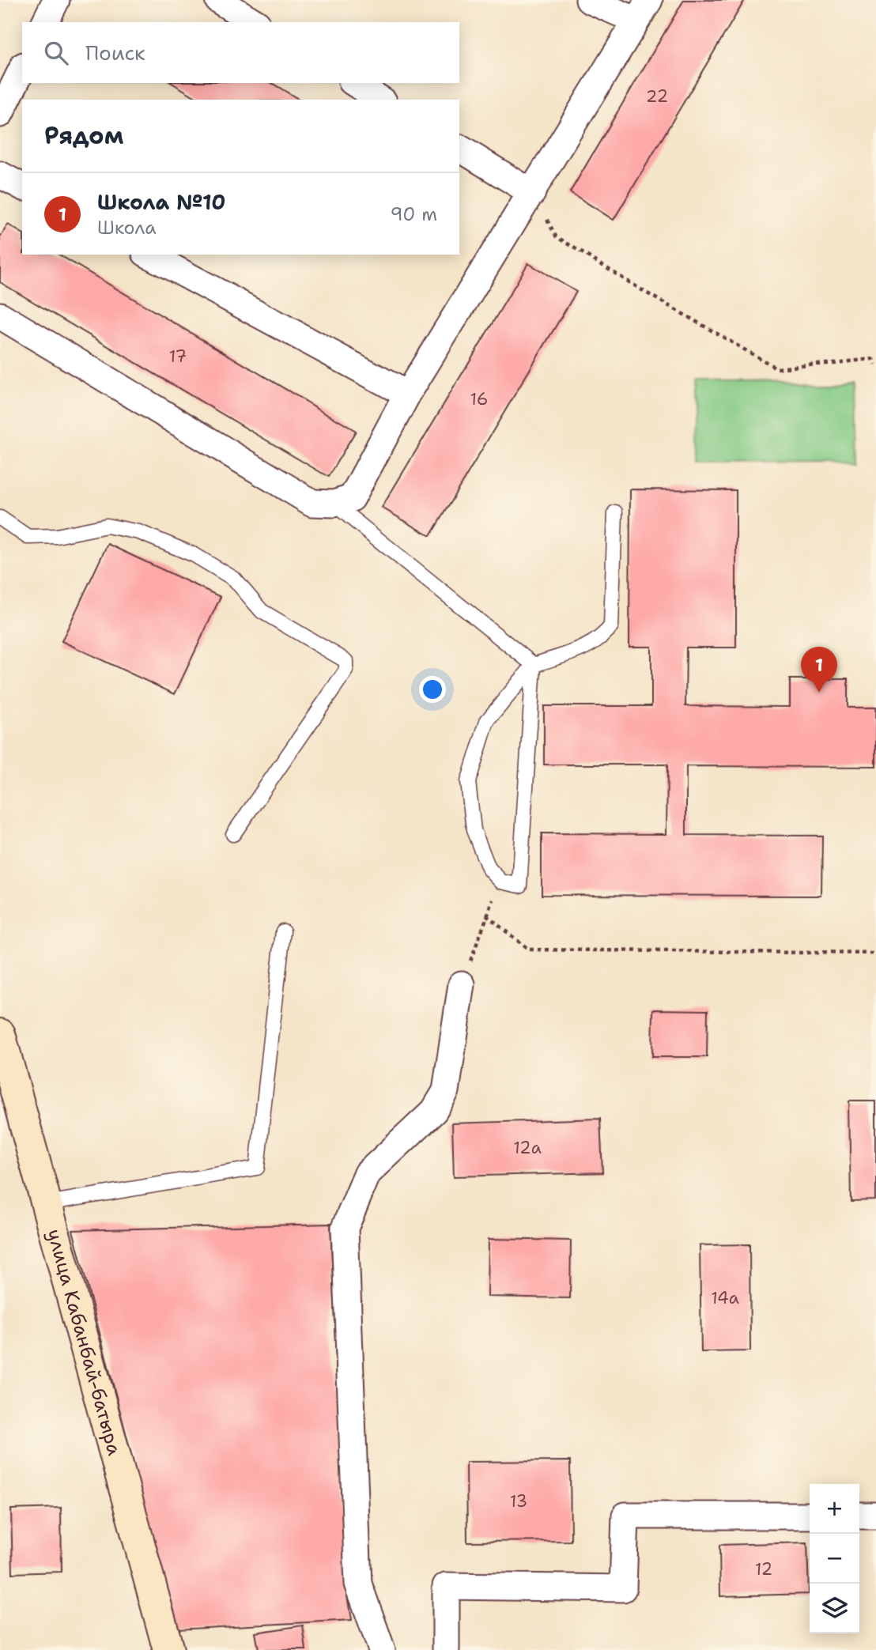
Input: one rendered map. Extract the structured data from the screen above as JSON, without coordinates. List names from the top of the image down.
{
  "streets": {
    "main road": ["улица Кабанбай-батыра"]
  },
  "house_numbers": [
    "22",
    "17",
    "16",
    "12а",
    "14а",
    "13",
    "12"
  ],
  "page": {
    "search": "Поиск",
    "heading": "Рядом",
    "list": [
      {
        "mark": "1",
        "name": "Школа №10",
        "note": "Школа",
        "value": "90 m"
      }
    ],
    "pins": "1",
    "map_buttons": ["+", "−"]
  }
}
